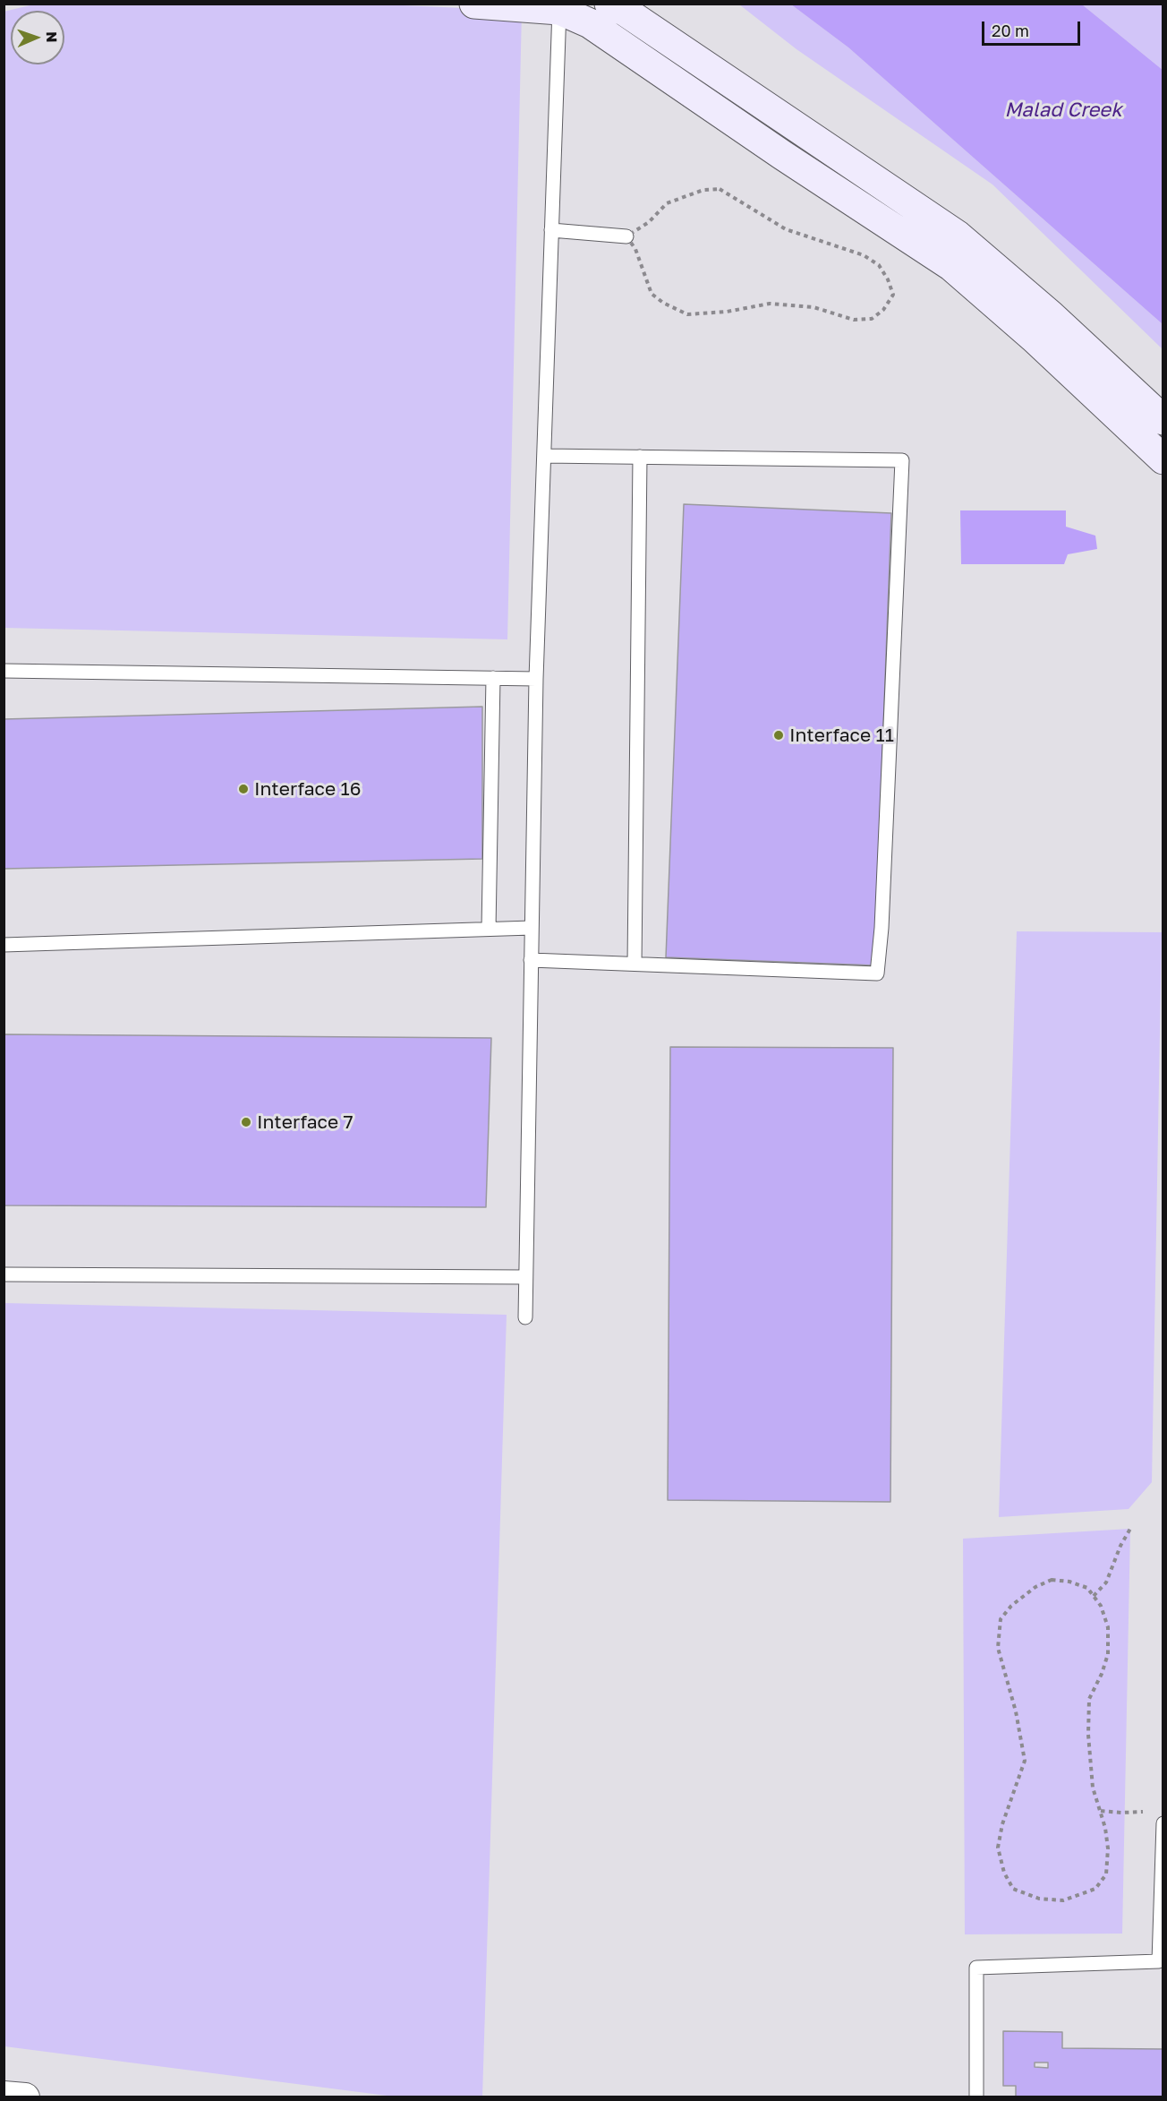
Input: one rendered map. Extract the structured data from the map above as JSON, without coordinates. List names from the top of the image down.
{
  "water": ["Malad Creek"],
  "places": ["Interface 11", "Interface 16", "Interface 7"],
  "scale_bar": "20 m",
  "north": "right"
}
